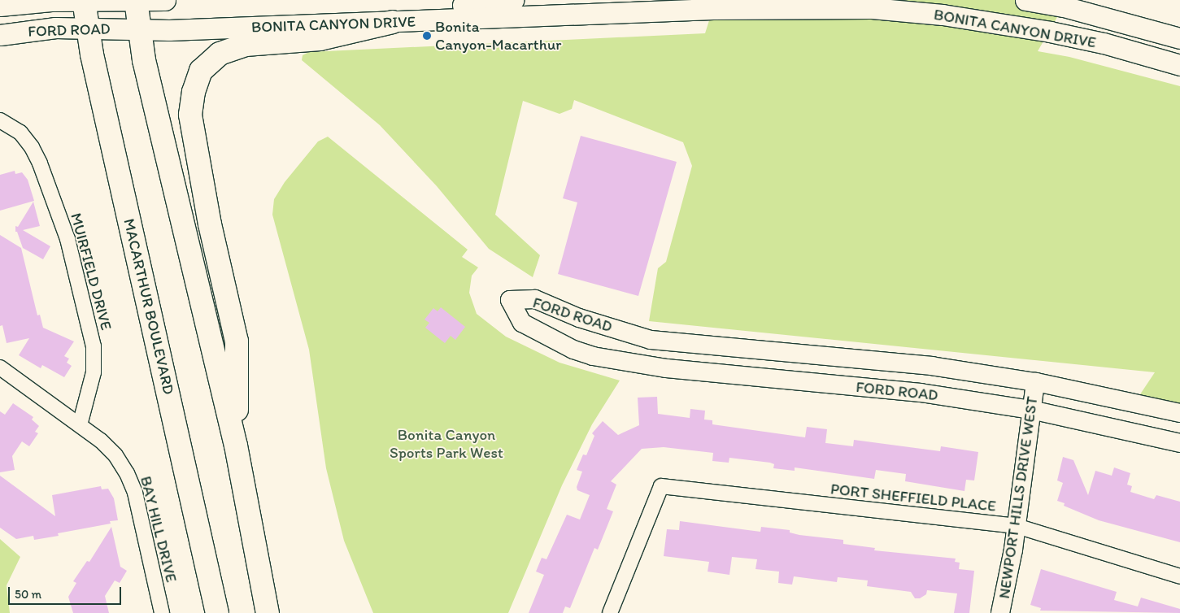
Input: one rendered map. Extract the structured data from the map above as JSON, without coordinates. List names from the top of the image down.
{
  "streets": {
    "main road": ["BONITA CANYON DRIVE", "FORD ROAD", "MACARTHUR BOULEVARD"],
    "street": [
      "MUIRFIELD DRIVE",
      "PORT SHEFFIELD PLACE",
      "NEWPORT HILLS DRIVE WEST",
      "BAY HILL DRIVE"
    ]
  },
  "crossings": [
    ["BONITA CANYON DRIVE", "FORD ROAD"],
    ["FORD ROAD", "MACARTHUR BOULEVARD"],
    ["FORD ROAD", "NEWPORT HILLS DRIVE WEST"],
    ["MUIRFIELD DRIVE", "BAY HILL DRIVE"],
    ["PORT SHEFFIELD PLACE", "NEWPORT HILLS DRIVE WEST"]
  ],
  "parks": ["Bonita Canyon Sports Park West"],
  "places": ["Bonita Canyon-Macarthur"],
  "scale_bar": "50 m"
}
